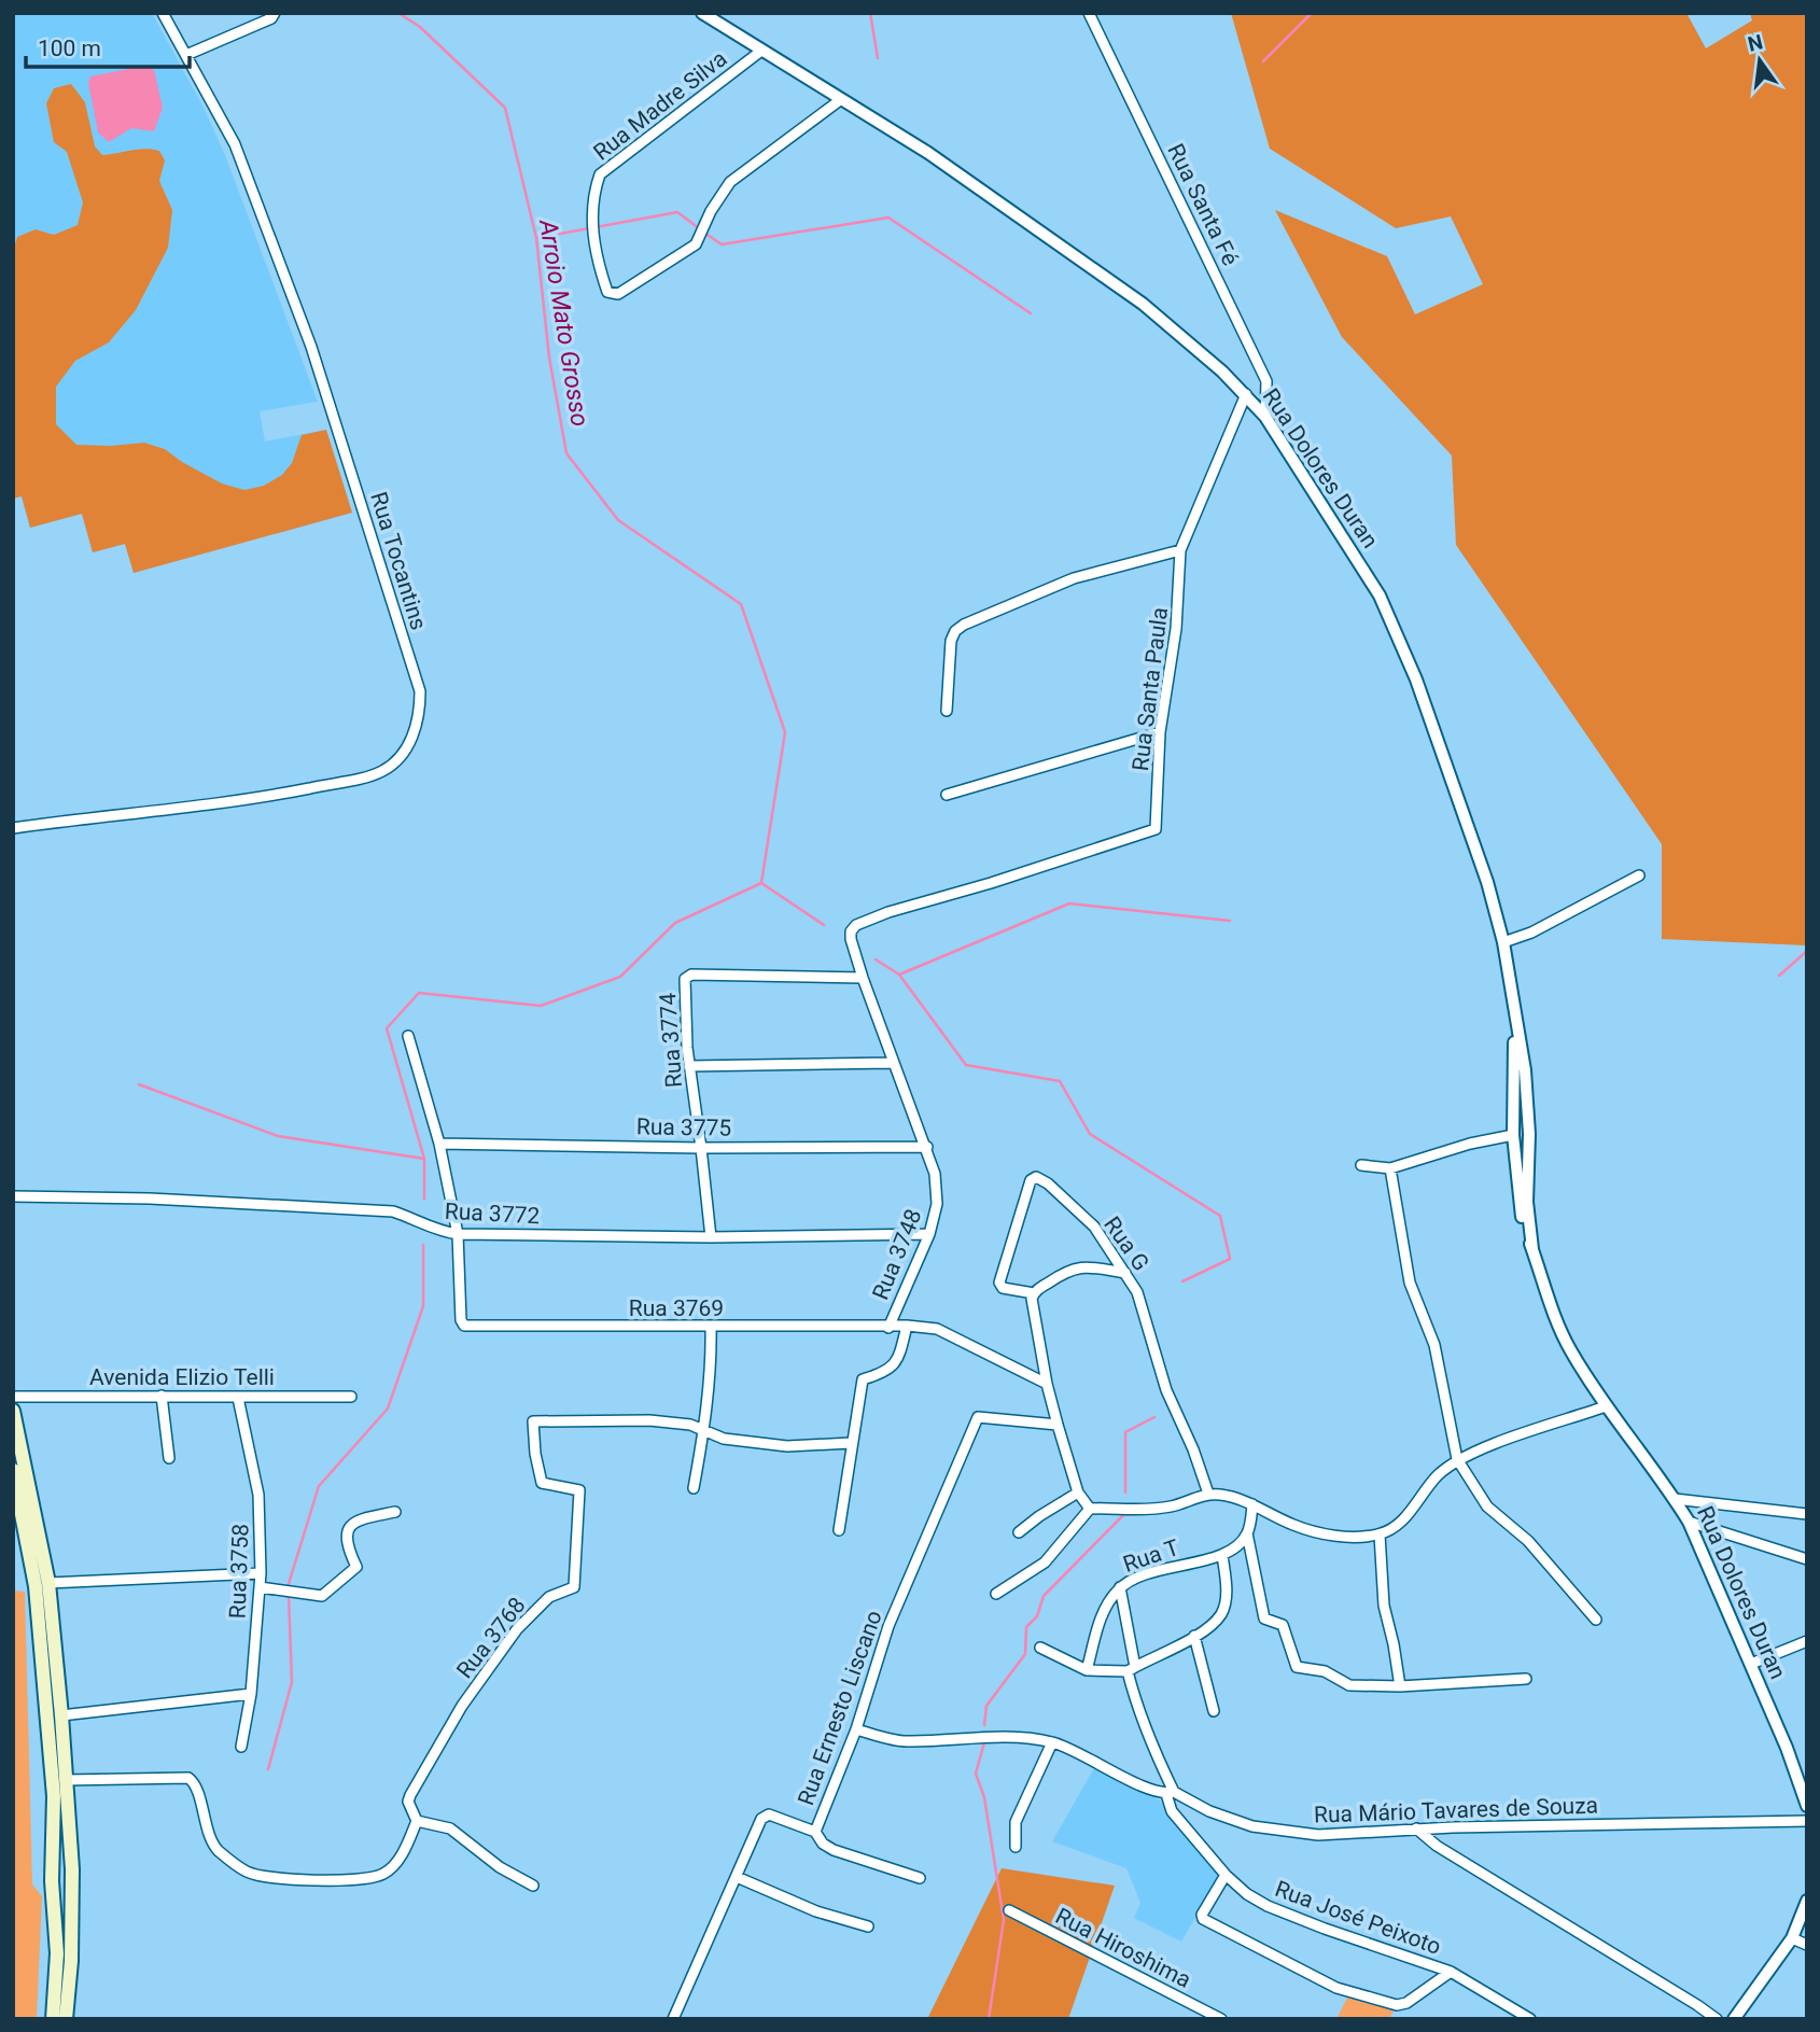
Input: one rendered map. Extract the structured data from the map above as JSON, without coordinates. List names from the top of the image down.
{
  "streets": {
    "street": [
      "Rua Madre Silva",
      "Rua Santa Fé",
      "Rua Dolores Duran",
      "Rua Tocantins",
      "Rua Santa Paula",
      "Rua 3774",
      "Rua 3775",
      "Rua 3772",
      "Rua G",
      "Rua 3748",
      "Rua 3769",
      "Avenida Elizio Telli",
      "Rua T",
      "Rua 3758",
      "Rua 3768",
      "Rua Ernesto Liscano",
      "Rua Mário Tavares de Souza",
      "Rua José Peixoto",
      "Rua Hiroshima"
    ]
  },
  "crossings": [
    ["Rua Madre Silva", "Rua Dolores Duran"],
    ["Rua Santa Fé", "Rua Dolores Duran"],
    ["Rua Dolores Duran", "Rua Santa Paula"],
    ["Rua Santa Paula", "Rua 3774"],
    ["Rua Santa Paula", "Rua 3748"],
    ["Rua 3774", "Rua 3775"],
    ["Rua 3774", "Rua 3772"],
    ["Rua 3775", "Rua 3748"],
    ["Rua 3772", "Rua 3748"],
    ["Rua 3772", "Rua 3769"],
    ["Rua 3748", "Rua 3769"],
    ["Avenida Elizio Telli", "Rua 3758"],
    ["Rua T", "Rua José Peixoto"],
    ["Rua Ernesto Liscano", "Rua Mário Tavares de Souza"],
    ["Rua Mário Tavares de Souza", "Rua José Peixoto"]
  ],
  "water": ["Arroio Mato Grosso"],
  "scale_bar": "100 m",
  "north": "top"
}
